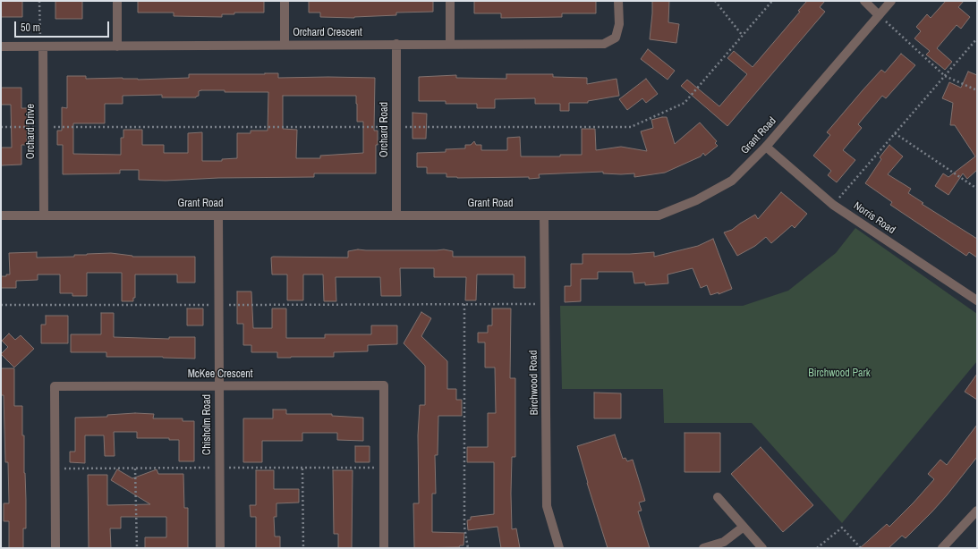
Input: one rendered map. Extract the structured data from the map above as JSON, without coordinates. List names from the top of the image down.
{
  "streets": {
    "street": [
      "Orchard Crescent",
      "Orchard Road",
      "Orchard Drive",
      "Grant Road",
      "Norris Road",
      "McKee Crescent",
      "Birchwood Road",
      "Chisholm Road"
    ]
  },
  "crossings": [
    ["Orchard Crescent", "Orchard Road"],
    ["Orchard Crescent", "Orchard Drive"],
    ["Orchard Road", "Grant Road"],
    ["Orchard Drive", "Grant Road"],
    ["Grant Road", "Norris Road"],
    ["Grant Road", "Birchwood Road"],
    ["Grant Road", "Chisholm Road"],
    ["McKee Crescent", "Chisholm Road"]
  ],
  "parks": ["Birchwood Park"],
  "scale_bar": "50 m"
}
